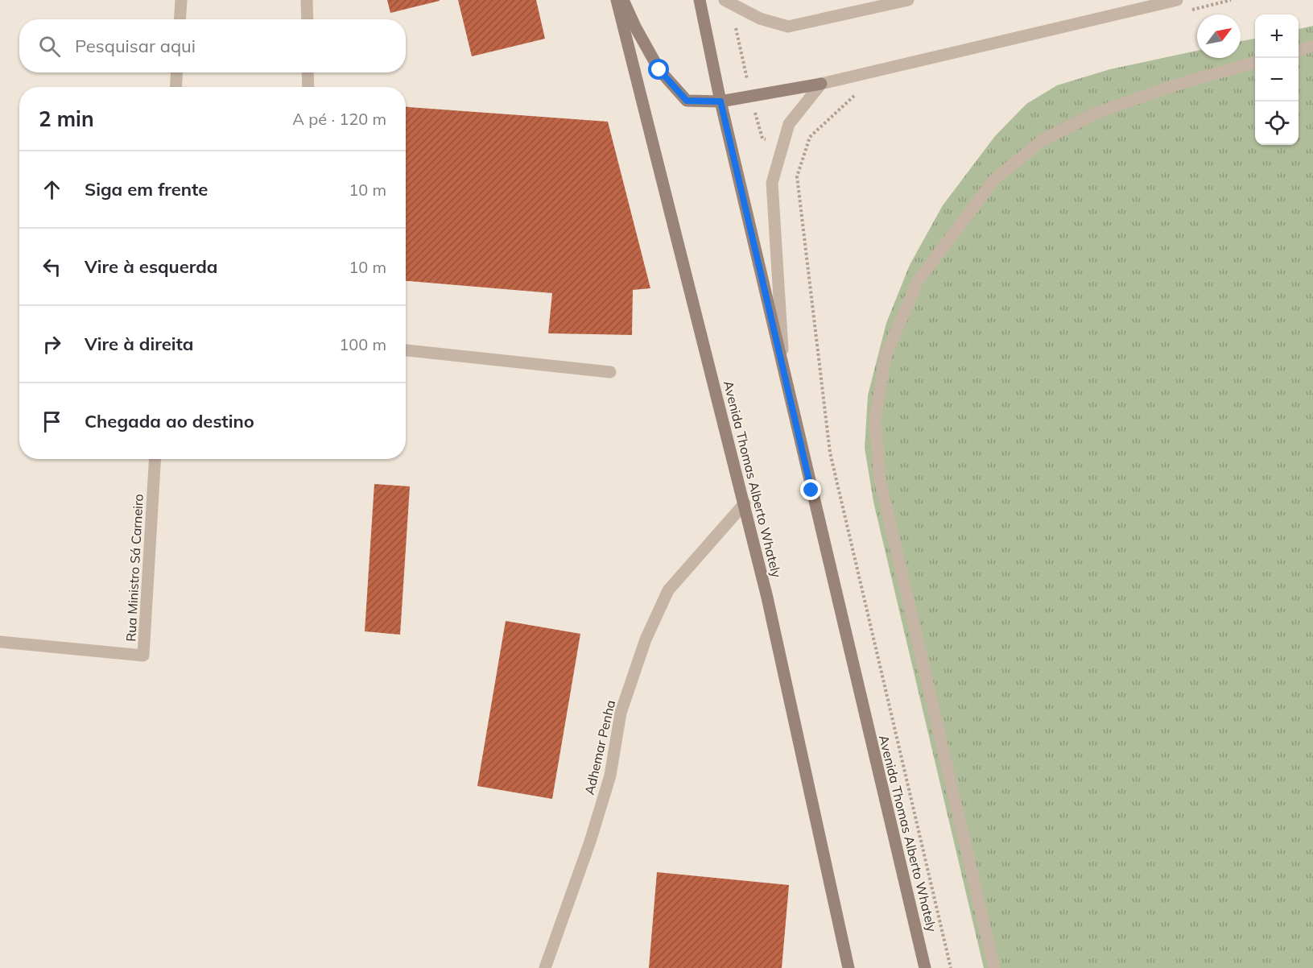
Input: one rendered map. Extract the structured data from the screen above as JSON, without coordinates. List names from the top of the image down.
{
  "streets": {
    "main road": ["Avenida Thomas Alberto Whately"],
    "street": ["Rua Ministro Sá Carneiro", "Adhemar Penha"]
  },
  "crossings": [
    ["Avenida Thomas Alberto Whately", "Adhemar Penha"]
  ],
  "north": "top right",
  "page": {
    "map_buttons": ["+", "−"],
    "search": "Pesquisar aqui",
    "heading": ["2 min", "A pé · 120 m"],
    "list": [
      ["Siga em frente", "10 m"],
      ["Vire à esquerda", "10 m"],
      ["Vire à direita", "100 m"],
      "Chegada ao destino"
    ]
  }
}
